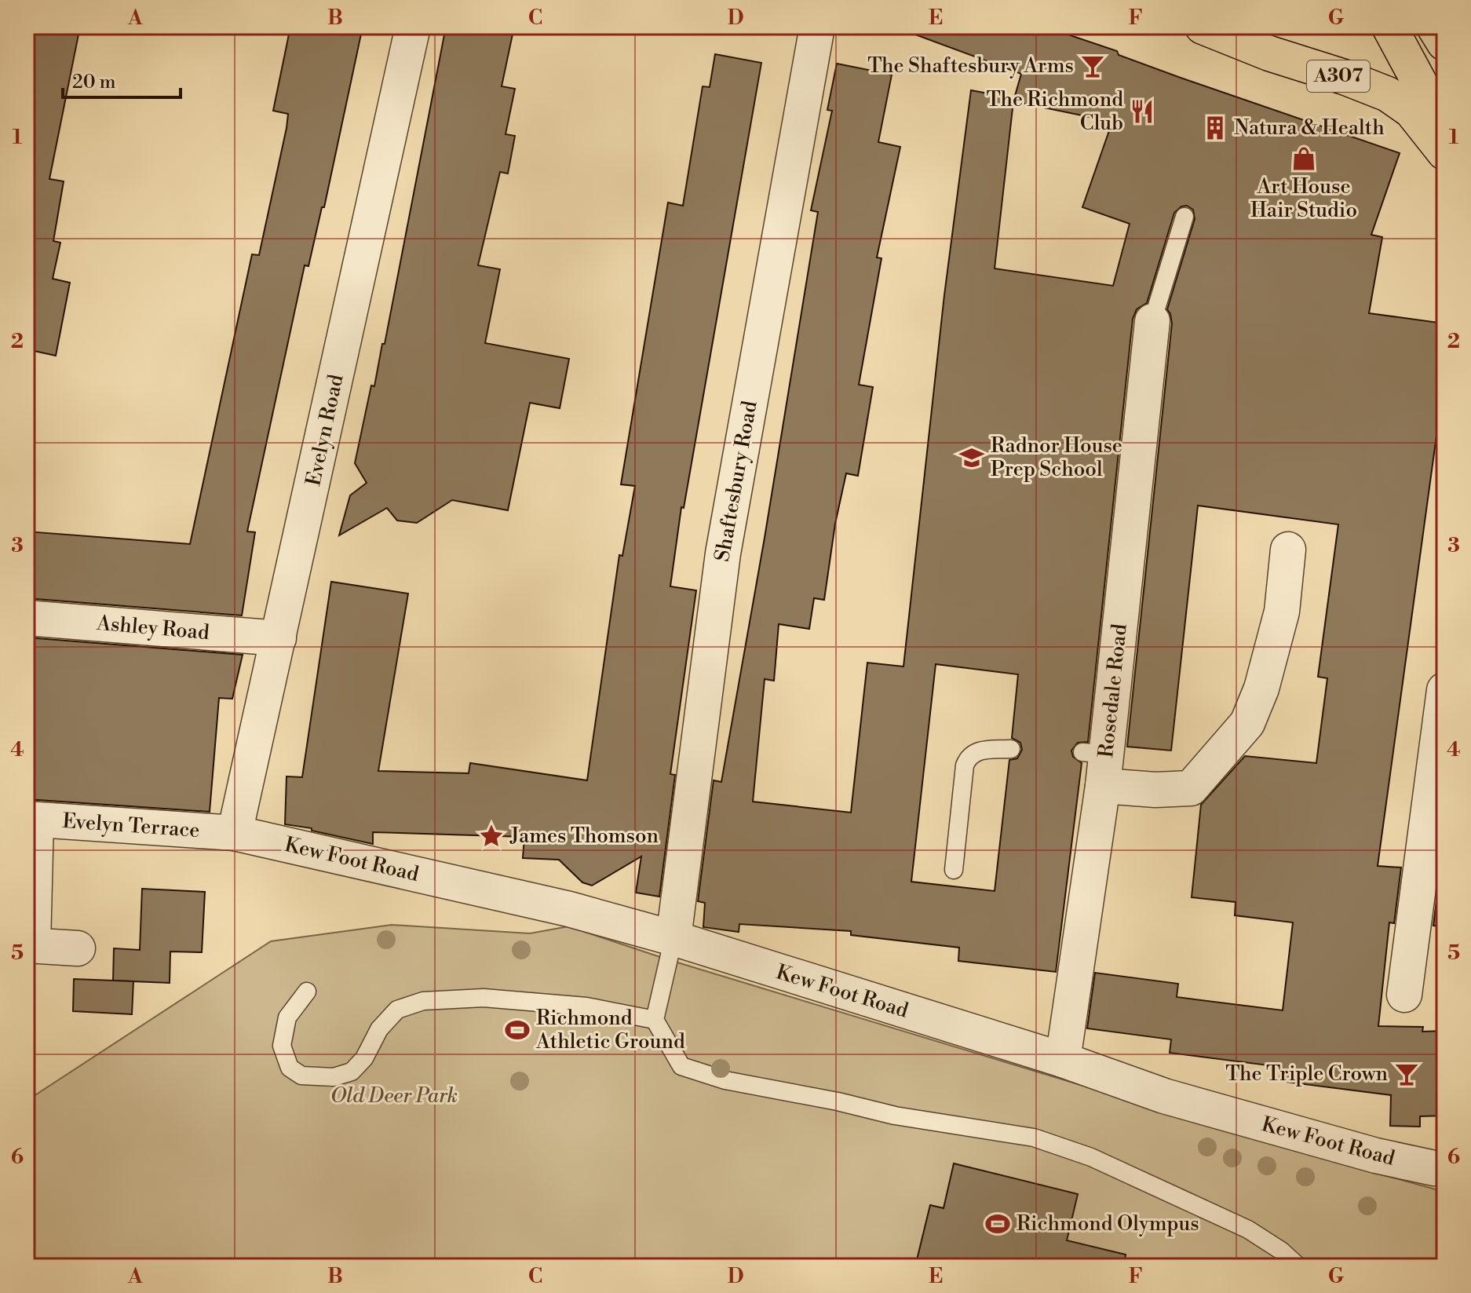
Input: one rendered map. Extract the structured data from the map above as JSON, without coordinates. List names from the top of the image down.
{
  "streets": {
    "main road": ["A307"],
    "street": [
      "Evelyn Road",
      "Shaftesbury Road",
      "Ashley Road",
      "Rosedale Road",
      "Evelyn Terrace",
      "Kew Foot Road"
    ]
  },
  "crossings": [
    ["Evelyn Road", "Ashley Road"],
    ["Evelyn Road", "Evelyn Terrace"],
    ["Evelyn Road", "Kew Foot Road"],
    ["Shaftesbury Road", "Kew Foot Road"],
    ["Rosedale Road", "Kew Foot Road"],
    ["Evelyn Terrace", "Kew Foot Road"]
  ],
  "parks": ["Old Deer Park"],
  "places": {
    "bar": ["The Shaftesbury Arms", "The Triple Crown"],
    "restaurant": ["The Richmond Club"],
    "building": ["Natura & Health"],
    "shop": ["Art House Hair Studio"],
    "school or university": ["Radnor House Prep School"],
    "place": ["James Thomson"],
    "sports": ["Richmond Athletic Ground", "Richmond Olympus"]
  },
  "scale_bar": "20 m",
  "grid": {
    "columns": [
      "A",
      "B",
      "C",
      "D",
      "E",
      "F",
      "G"
    ],
    "rows": [
      "1",
      "2",
      "3",
      "4",
      "5",
      "6"
    ]
  }
}
